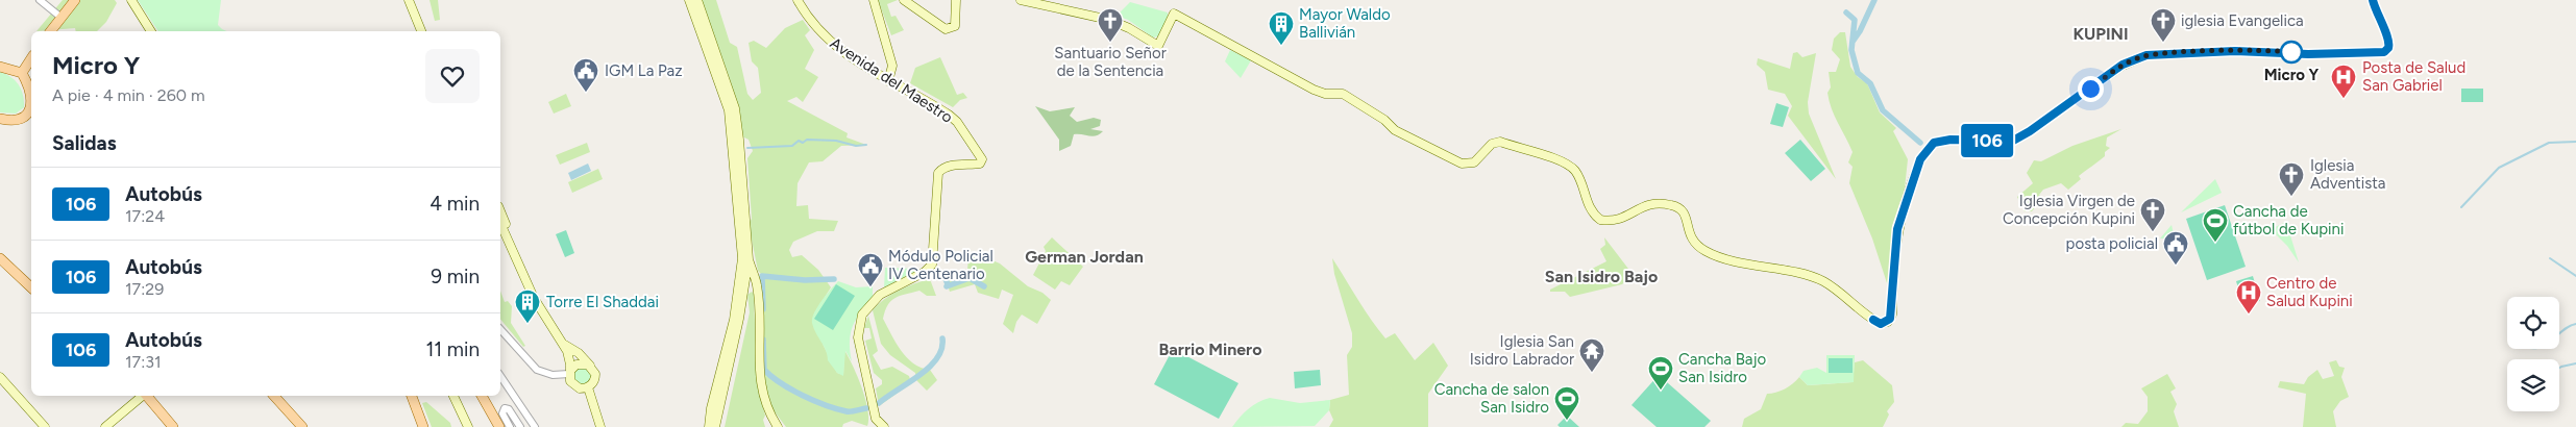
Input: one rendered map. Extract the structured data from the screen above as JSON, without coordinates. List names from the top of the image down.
{
  "streets": {
    "main road": ["Avenida del Maestro"]
  },
  "districts": [
    "KUPINI",
    "German Jordan",
    "San Isidro Bajo",
    "Barrio Minero"
  ],
  "places": {
    "church": [
      "Santuario Señor de la Sentencia",
      "iglesia Evangelica",
      "Iglesia Adventista",
      "Iglesia Virgen de Concepción Kupini"
    ],
    "building": ["Mayor Waldo Ballivián", "Torre El Shaddai"],
    "other": ["Micro Y"],
    "public building": ["IGM La Paz", "posta policial", "Módulo Policial IV Centenario"],
    "hospital": ["Posta de Salud San Gabriel", "Centro de Salud Kupini"],
    "sports": ["Cancha de fútbol de Kupini", "Cancha Bajo San Isidro", "Cancha de salon San Isidro"],
    "temple": ["Iglesia San Isidro Labrador"]
  },
  "lines": ["bus line 106"],
  "page": {
    "on_map": "106",
    "heading": [
      ["Micro Y", "A pie · 4 min · 260 m"],
      "Salidas"
    ],
    "list": [
      {
        "mark": "106",
        "name": "Autobús",
        "note": "17:24",
        "value": "4 min"
      },
      {
        "mark": "106",
        "name": "Autobús",
        "note": "17:29",
        "value": "9 min"
      },
      {
        "mark": "106",
        "name": "Autobús",
        "note": "17:31",
        "value": "11 min"
      }
    ]
  }
}
